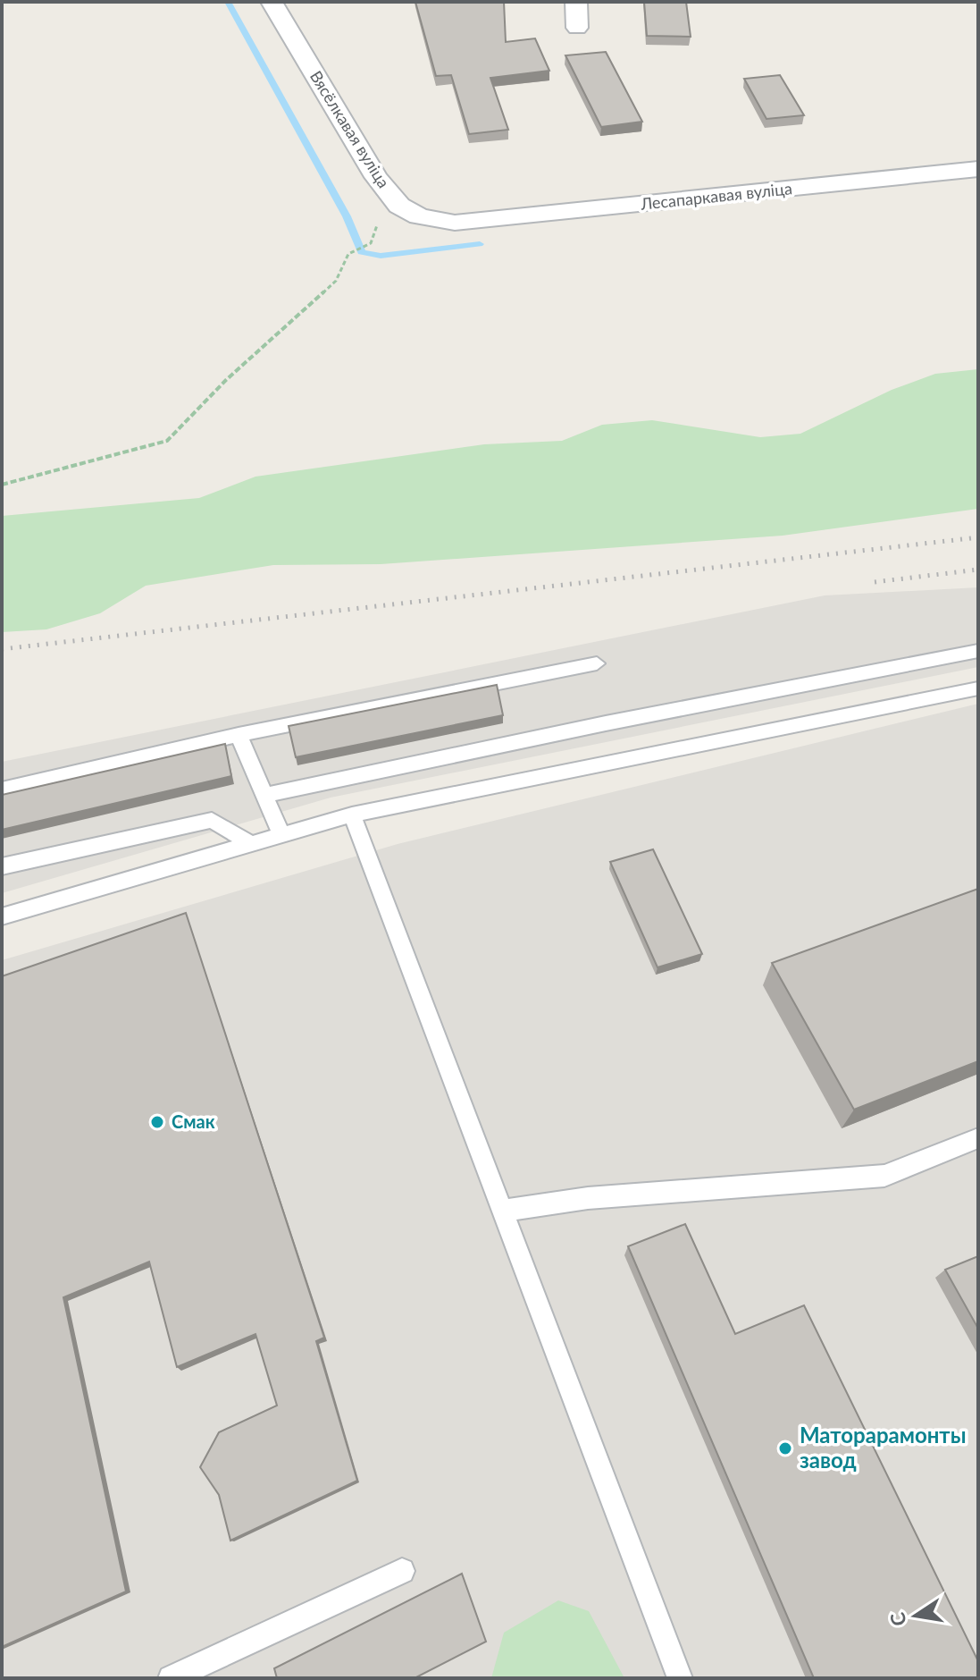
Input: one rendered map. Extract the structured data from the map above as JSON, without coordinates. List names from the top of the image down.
{
  "streets": {
    "street": ["Вясёлкавая вуліца", "Лесапаркавая вуліца"]
  },
  "crossings": [
    ["Вясёлкавая вуліца", "Лесапаркавая вуліца"]
  ],
  "places": ["Смак", "Маторарамонты завод"],
  "north": "left"
}
